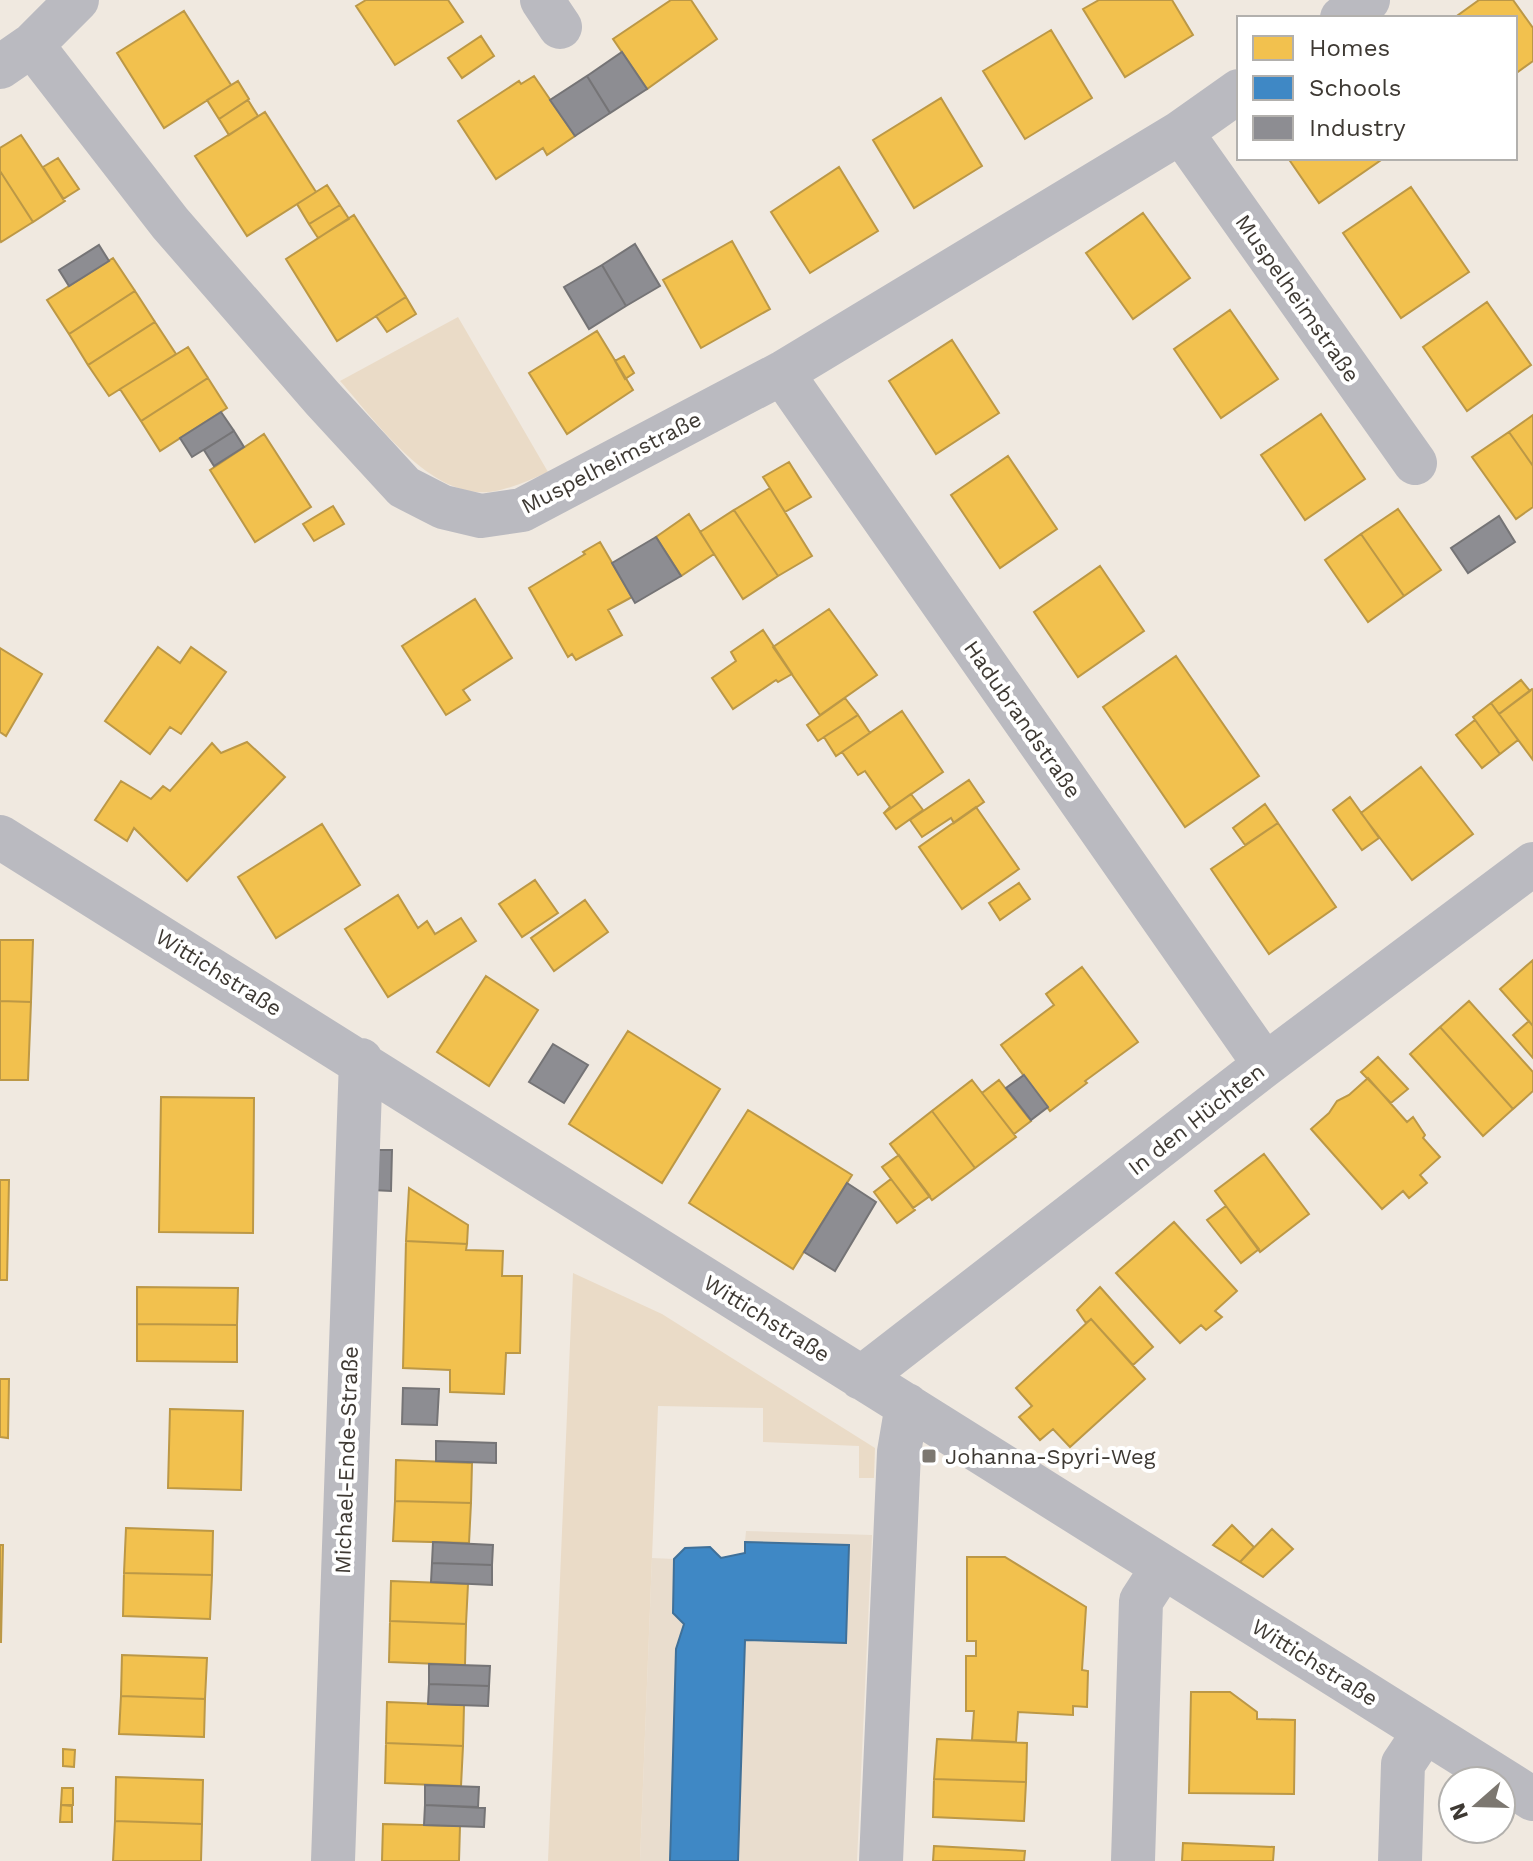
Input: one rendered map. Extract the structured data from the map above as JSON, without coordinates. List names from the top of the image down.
{
  "streets": {
    "street": [
      "Muspelheimstraße",
      "Hadubrandstraße",
      "Wittichstraße",
      "In den Hüchten",
      "Michael-Ende-Straße"
    ]
  },
  "crossings": [
    ["Muspelheimstraße", "Hadubrandstraße"],
    ["Hadubrandstraße", "In den Hüchten"],
    ["Wittichstraße", "In den Hüchten"],
    ["Wittichstraße", "Michael-Ende-Straße"]
  ],
  "places": {
    "transit": ["Johanna-Spyri-Weg"]
  },
  "legend": ["Homes", "Schools", "Industry"],
  "north": "left"
}
